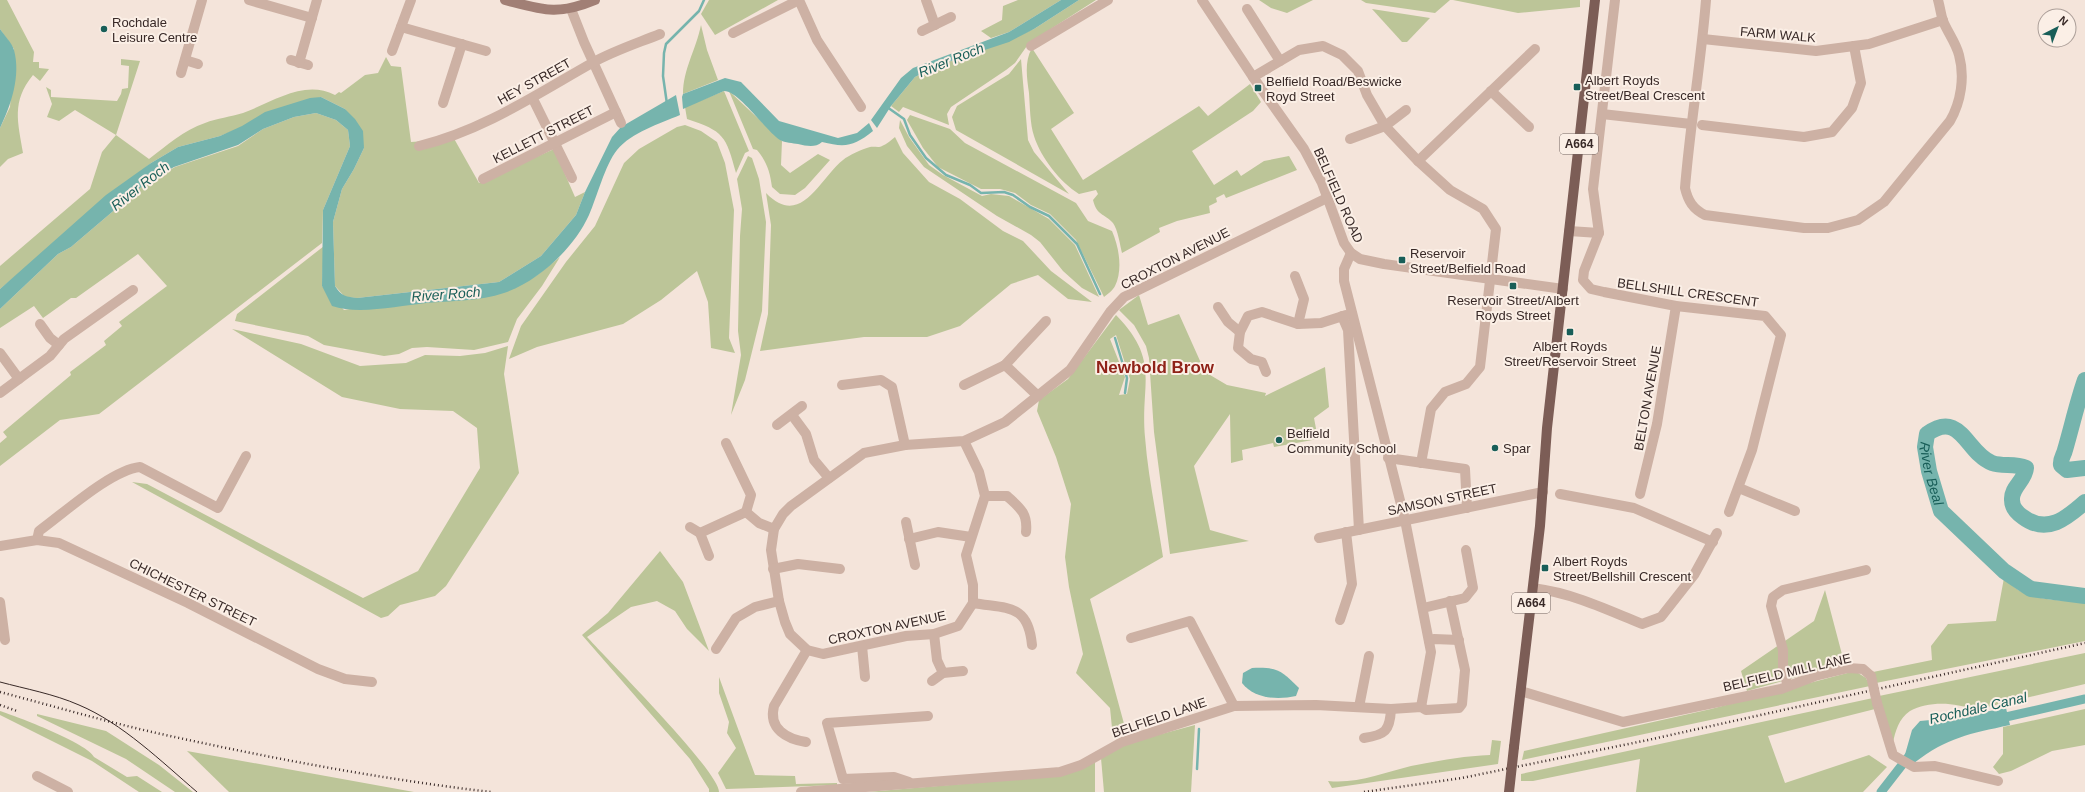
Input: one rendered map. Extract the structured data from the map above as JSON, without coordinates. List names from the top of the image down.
{
  "streets": {
    "main road": ["A664"],
    "street": [
      "FARM WALK",
      "HEY STREET",
      "KELLETT STREET",
      "BELFIELD ROAD",
      "CROXTON AVENUE",
      "BELLSHILL CRESCENT",
      "BELTON AVENUE",
      "SAMSON STREET",
      "CHICHESTER STREET",
      "BELFIELD MILL LANE",
      "BELFIELD LANE"
    ]
  },
  "crossings": [
    ["A664", "SAMSON STREET"],
    ["A664", "BELFIELD MILL LANE"],
    ["BELFIELD ROAD", "CROXTON AVENUE"],
    ["BELLSHILL CRESCENT", "BELTON AVENUE"]
  ],
  "districts": ["Newbold Brow"],
  "water": ["River Roch", "River Beal", "Rochdale Canal"],
  "places": {
    "other": ["Rochdale Leisure Centre", "Belfield Community School", "Spar"],
    "transit": [
      "Albert Royds Street/Beal Crescent",
      "Belfield Road/Beswicke Royd Street",
      "Reservoir Street/Belfield Road",
      "Reservoir Street/Albert Royds Street",
      "Albert Royds Street/Reservoir Street",
      "Albert Royds Street/Bellshill Crescent"
    ]
  },
  "north": "top right"
}
